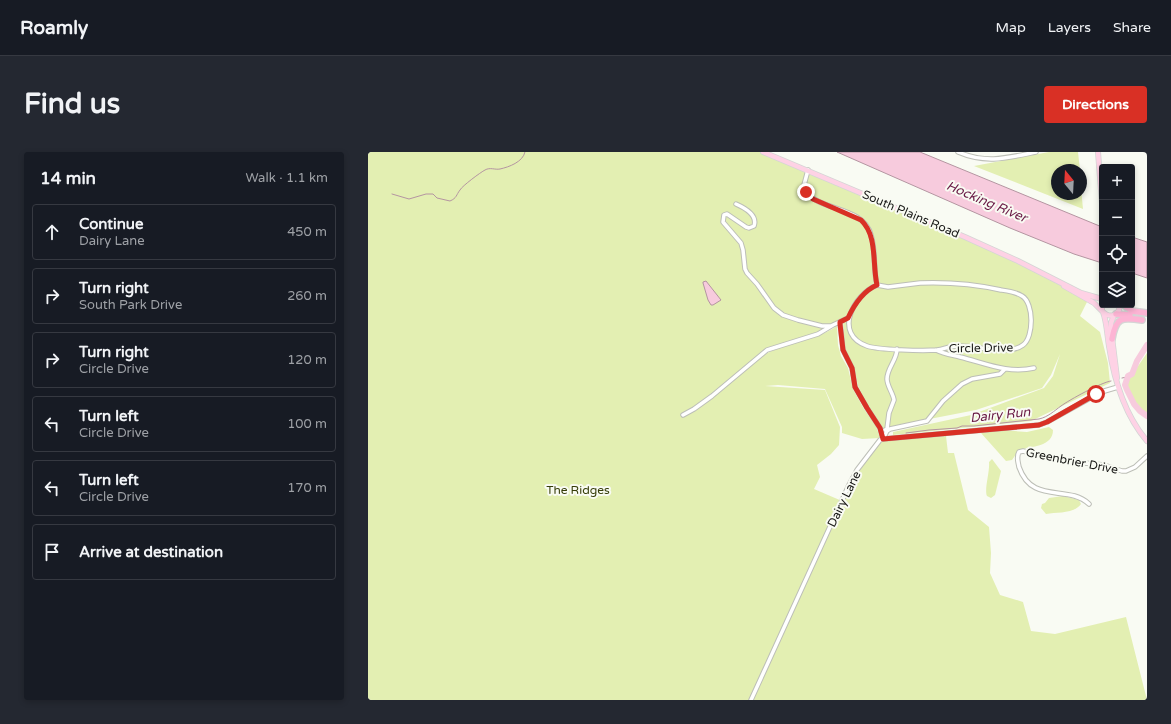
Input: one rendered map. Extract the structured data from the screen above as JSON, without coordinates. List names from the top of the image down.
{
  "streets": {
    "main road": ["South Plains Road"],
    "street": ["Circle Drive", "Greenbrier Drive", "Dairy Lane"]
  },
  "water": ["Hocking River", "Dairy Run"],
  "parks": ["The Ridges"],
  "north": "top",
  "page": {
    "header": "Roamly",
    "nav": ["Map", "Layers", "Share"],
    "buttons": "Directions",
    "title": "Find us",
    "heading": ["14 min", "Walk · 1.1 km"],
    "map_buttons": ["+", "−"],
    "list": [
      ["Continue", "Dairy Lane", "450 m"],
      ["Turn right", "South Park Drive", "260 m"],
      ["Turn right", "Circle Drive", "120 m"],
      ["Turn left", "Circle Drive", "100 m"],
      ["Turn left", "Circle Drive", "170 m"],
      "Arrive at destination"
    ]
  }
}
